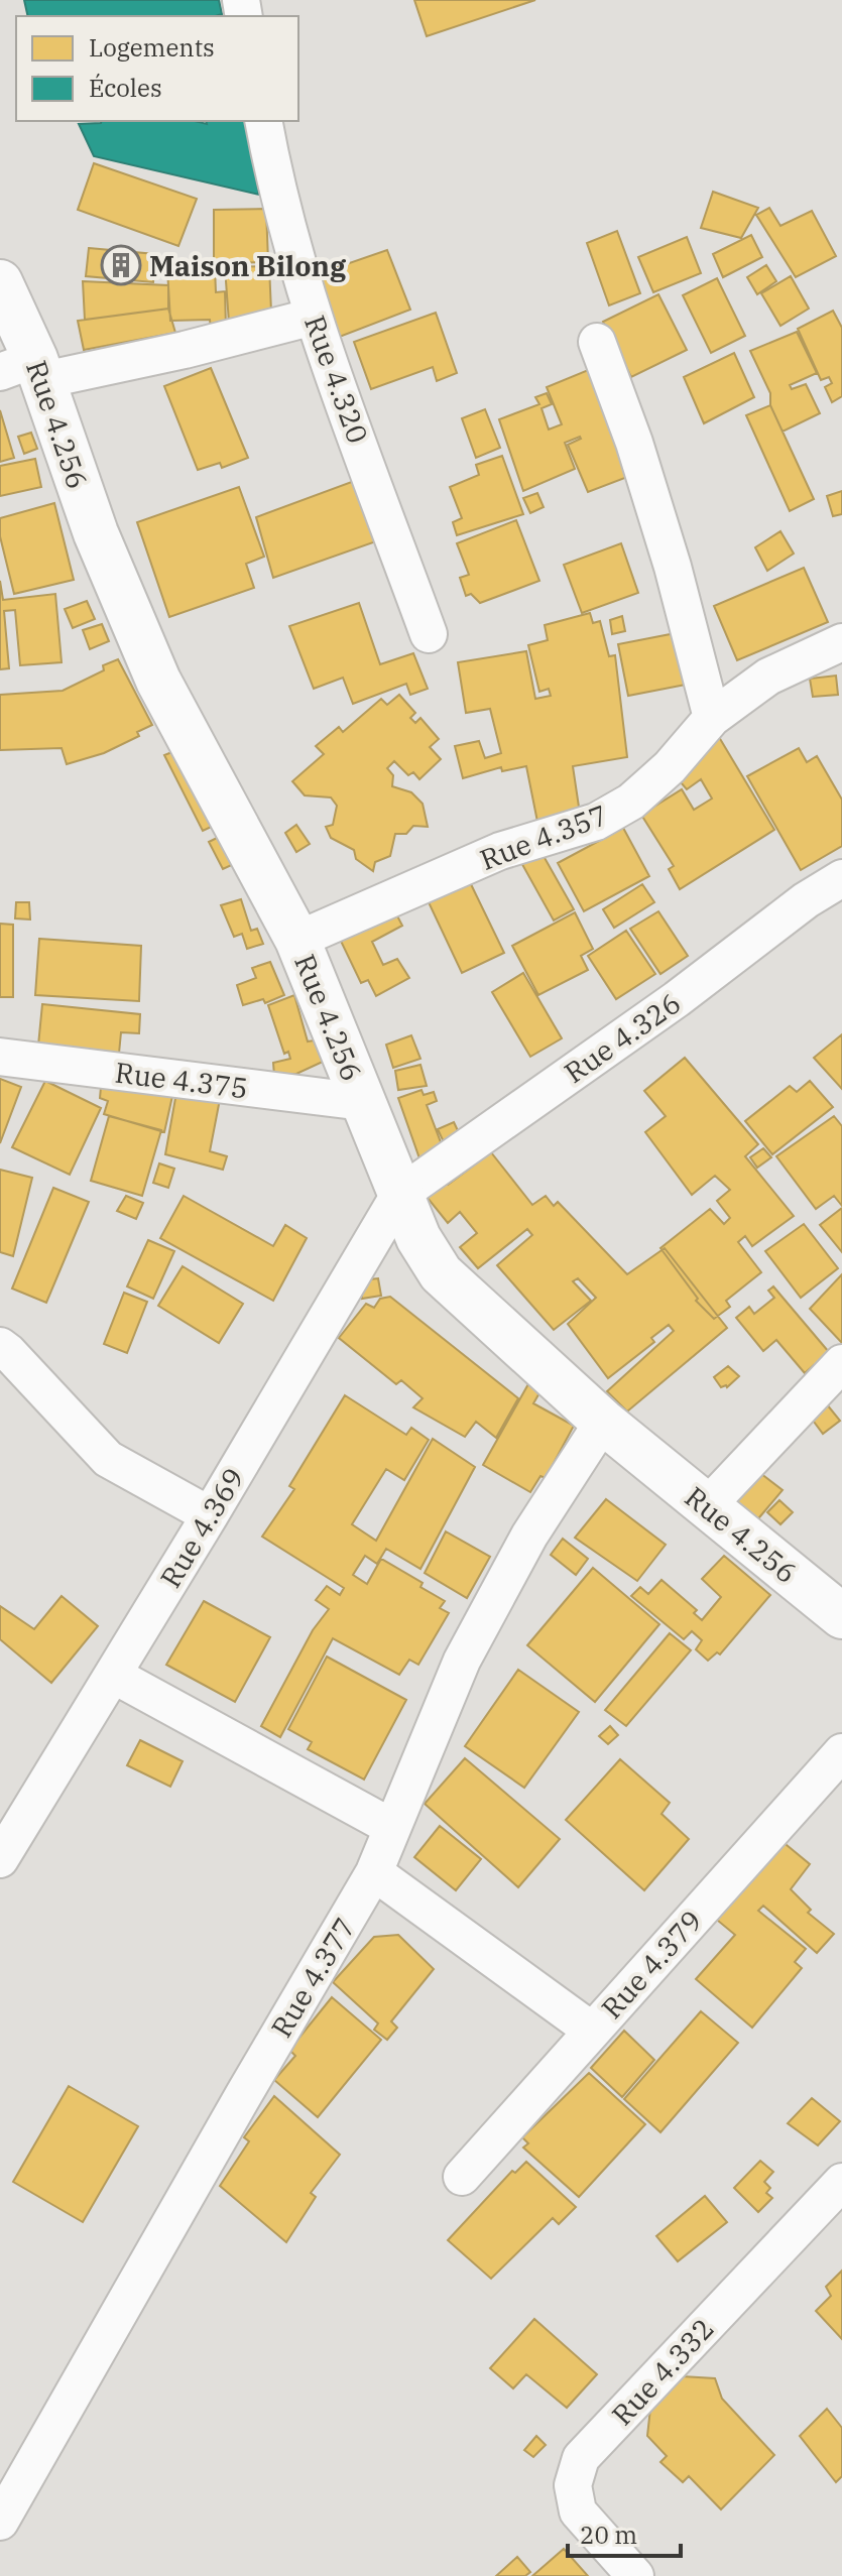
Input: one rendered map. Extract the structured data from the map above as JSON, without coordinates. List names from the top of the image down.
{
  "streets": {
    "street": [
      "Rue 4.320",
      "Rue 4.256",
      "Rue 4.357",
      "Rue 4.326",
      "Rue 4.375",
      "Rue 4.369",
      "Rue 4.379",
      "Rue 4.377",
      "Rue 4.332"
    ]
  },
  "crossings": [
    ["Rue 4.256", "Rue 4.357"],
    ["Rue 4.256", "Rue 4.326"],
    ["Rue 4.256", "Rue 4.375"],
    ["Rue 4.256", "Rue 4.369"],
    ["Rue 4.256", "Rue 4.377"],
    ["Rue 4.326", "Rue 4.369"]
  ],
  "places": {
    "building": ["Maison Bilong"]
  },
  "legend": ["Logements", "Écoles"],
  "scale_bar": "20 m"
}
